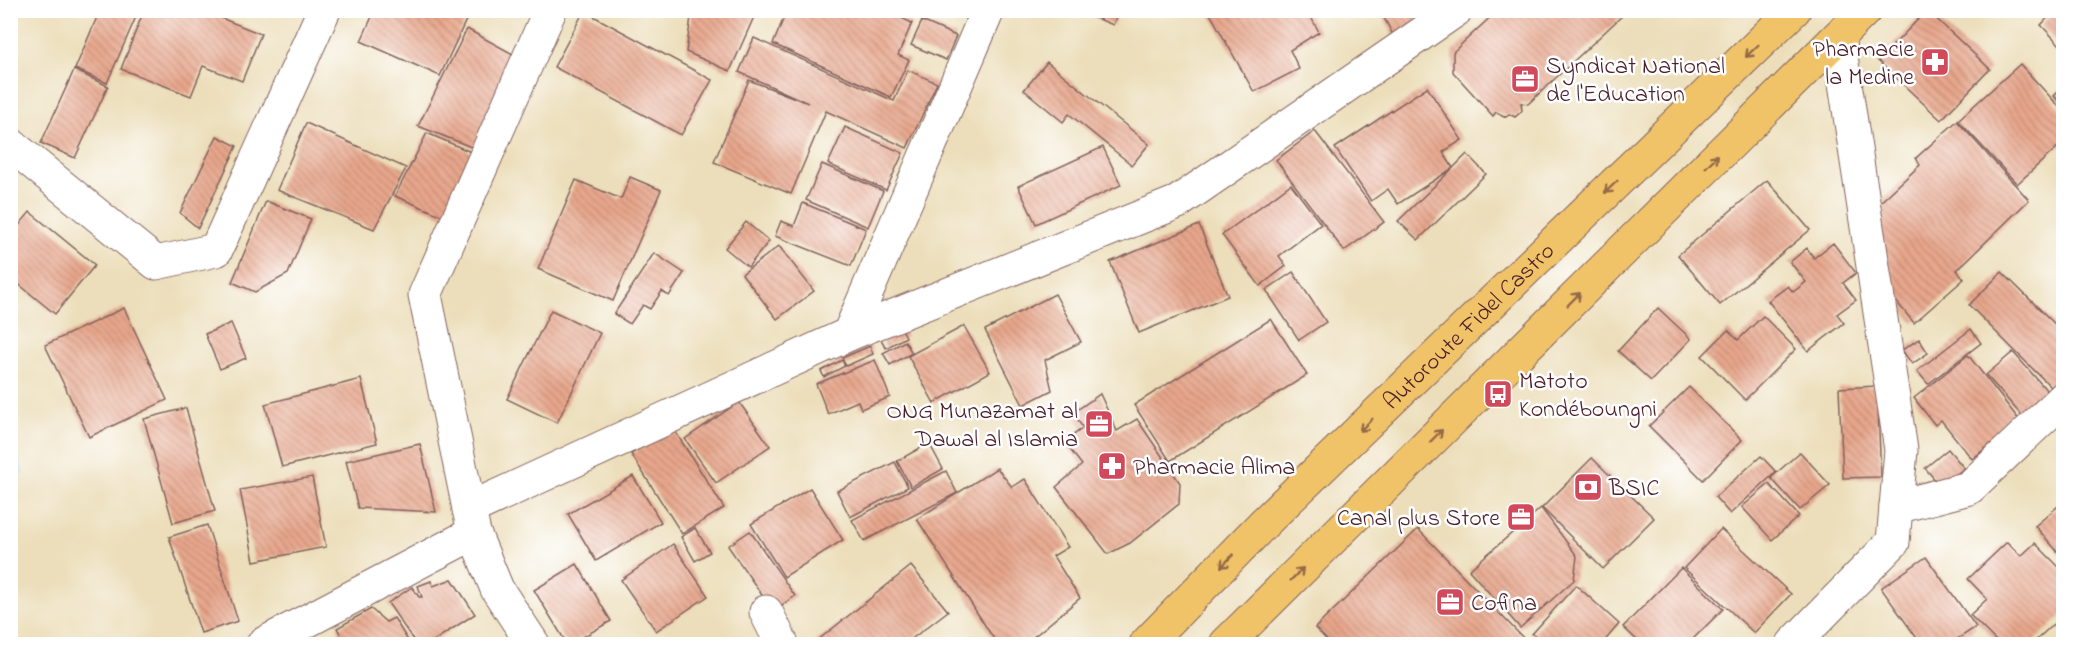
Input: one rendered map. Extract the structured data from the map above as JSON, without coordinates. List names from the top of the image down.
{
  "streets": {
    "highway": ["Autoroute Fidel Castro"]
  },
  "places": {
    "pharmacy": ["Pharmacie la Medine", "Pharmacie Alima"],
    "office": [
      "Syndicat National de l'Education",
      "ONG Munazamat al Dawal al Islamia",
      "Canal plus Store",
      "Cofina"
    ],
    "bus stop": ["Matoto Kondéboungni"],
    "bank": ["BSIC"]
  }
}
